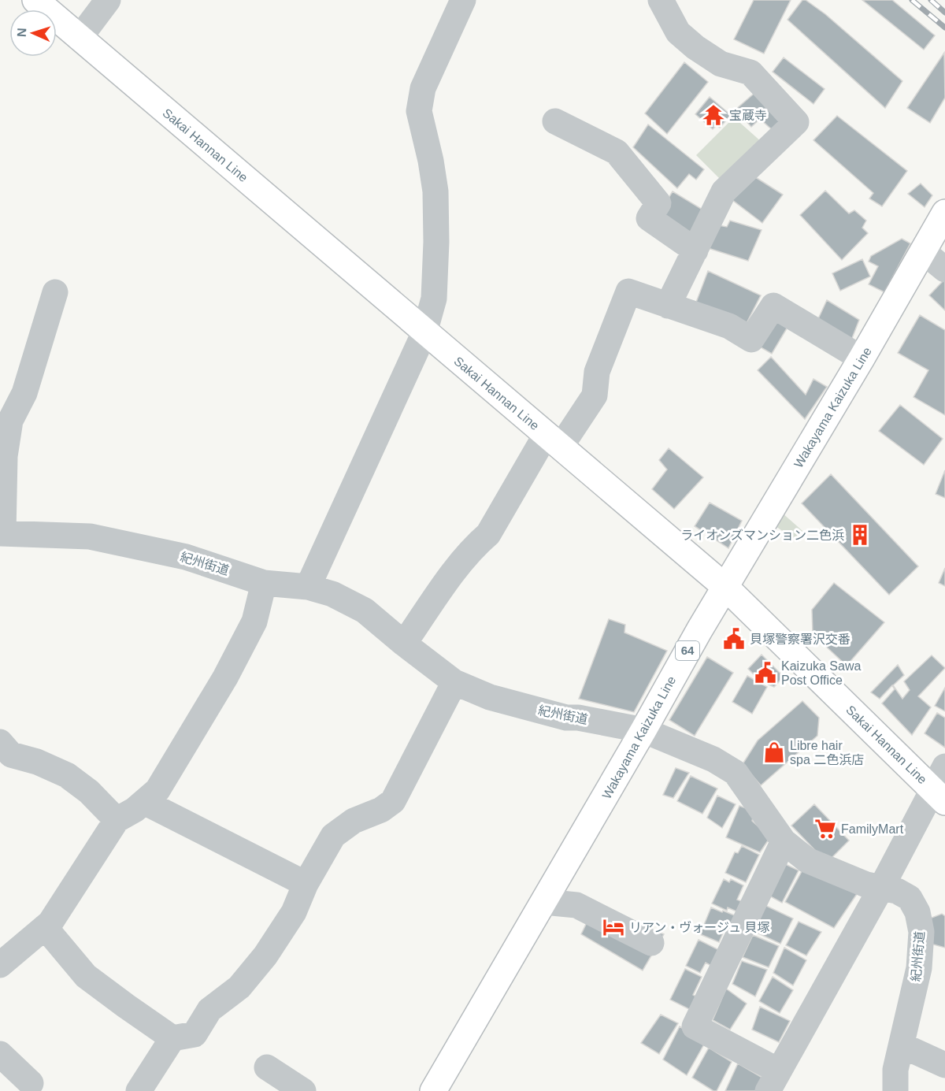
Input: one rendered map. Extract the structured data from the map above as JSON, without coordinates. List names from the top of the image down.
{
  "streets": {
    "main road": ["Sakai Hannan Line", "Wakayama Kaizuka Line", "64"],
    "street": ["紀州街道"]
  },
  "crossings": [
    ["Sakai Hannan Line", "Wakayama Kaizuka Line"],
    ["Wakayama Kaizuka Line", "紀州街道"]
  ],
  "places": {
    "temple": ["宝蔵寺"],
    "building": ["ライオンズマンション二色浜"],
    "public building": ["貝塚警察署沢交番", "Kaizuka Sawa Post Office"],
    "shop": ["Libre hair spa 二色浜店"],
    "supermarket": ["FamilyMart"],
    "hotel": ["リアン・ヴォージュ 貝塚"]
  },
  "north": "left"
}
